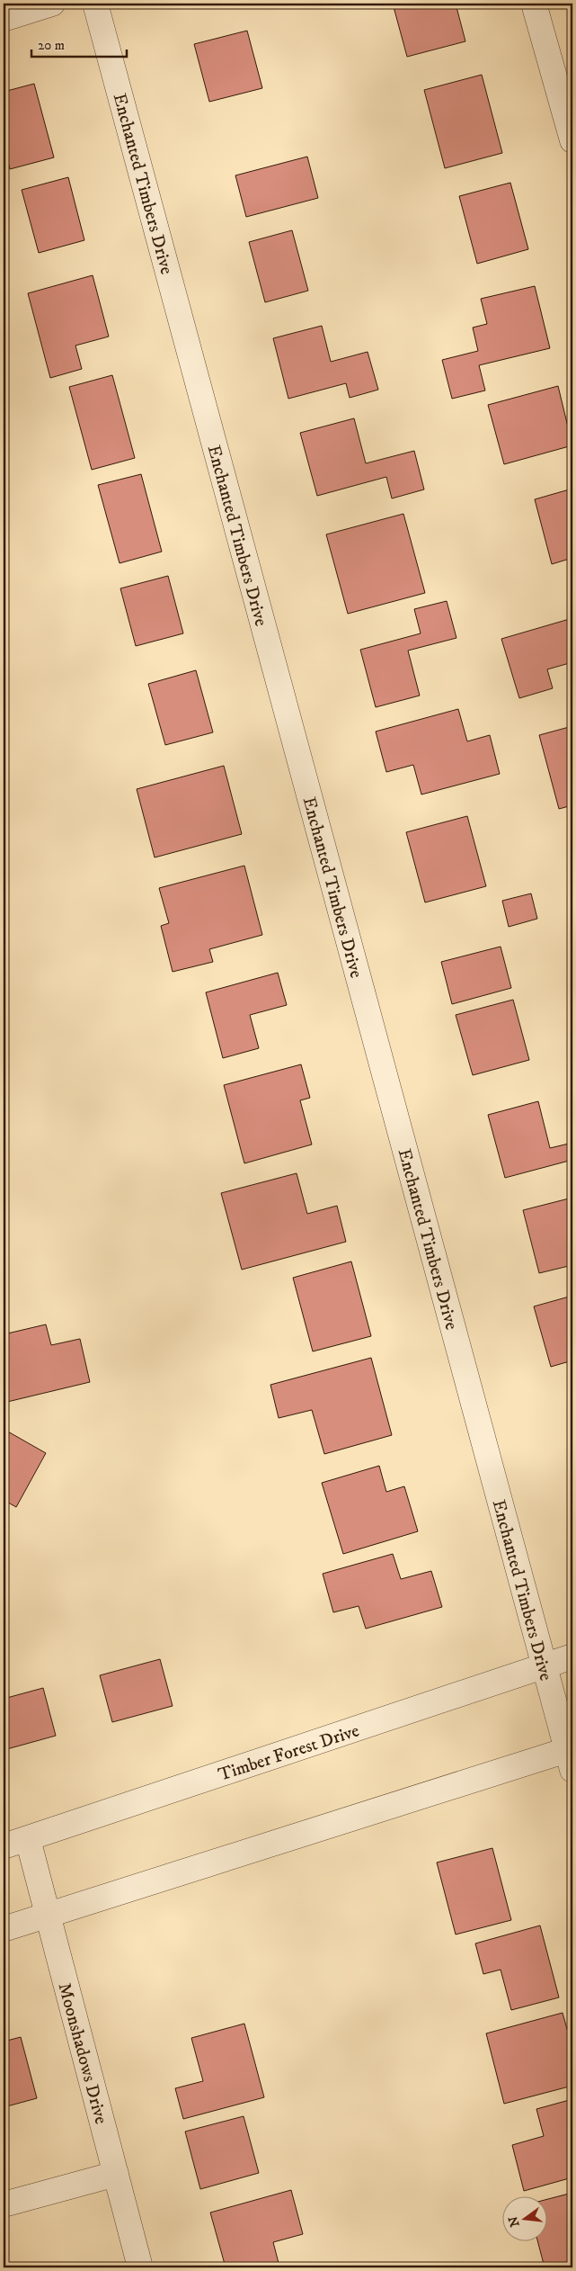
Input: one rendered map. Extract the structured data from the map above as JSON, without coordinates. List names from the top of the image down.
{
  "streets": {
    "street": ["Enchanted Timbers Drive", "Timber Forest Drive", "Moonshadows Drive"]
  },
  "crossings": [
    ["Enchanted Timbers Drive", "Timber Forest Drive"],
    ["Timber Forest Drive", "Moonshadows Drive"]
  ],
  "scale_bar": "20 m",
  "north": "left"
}
